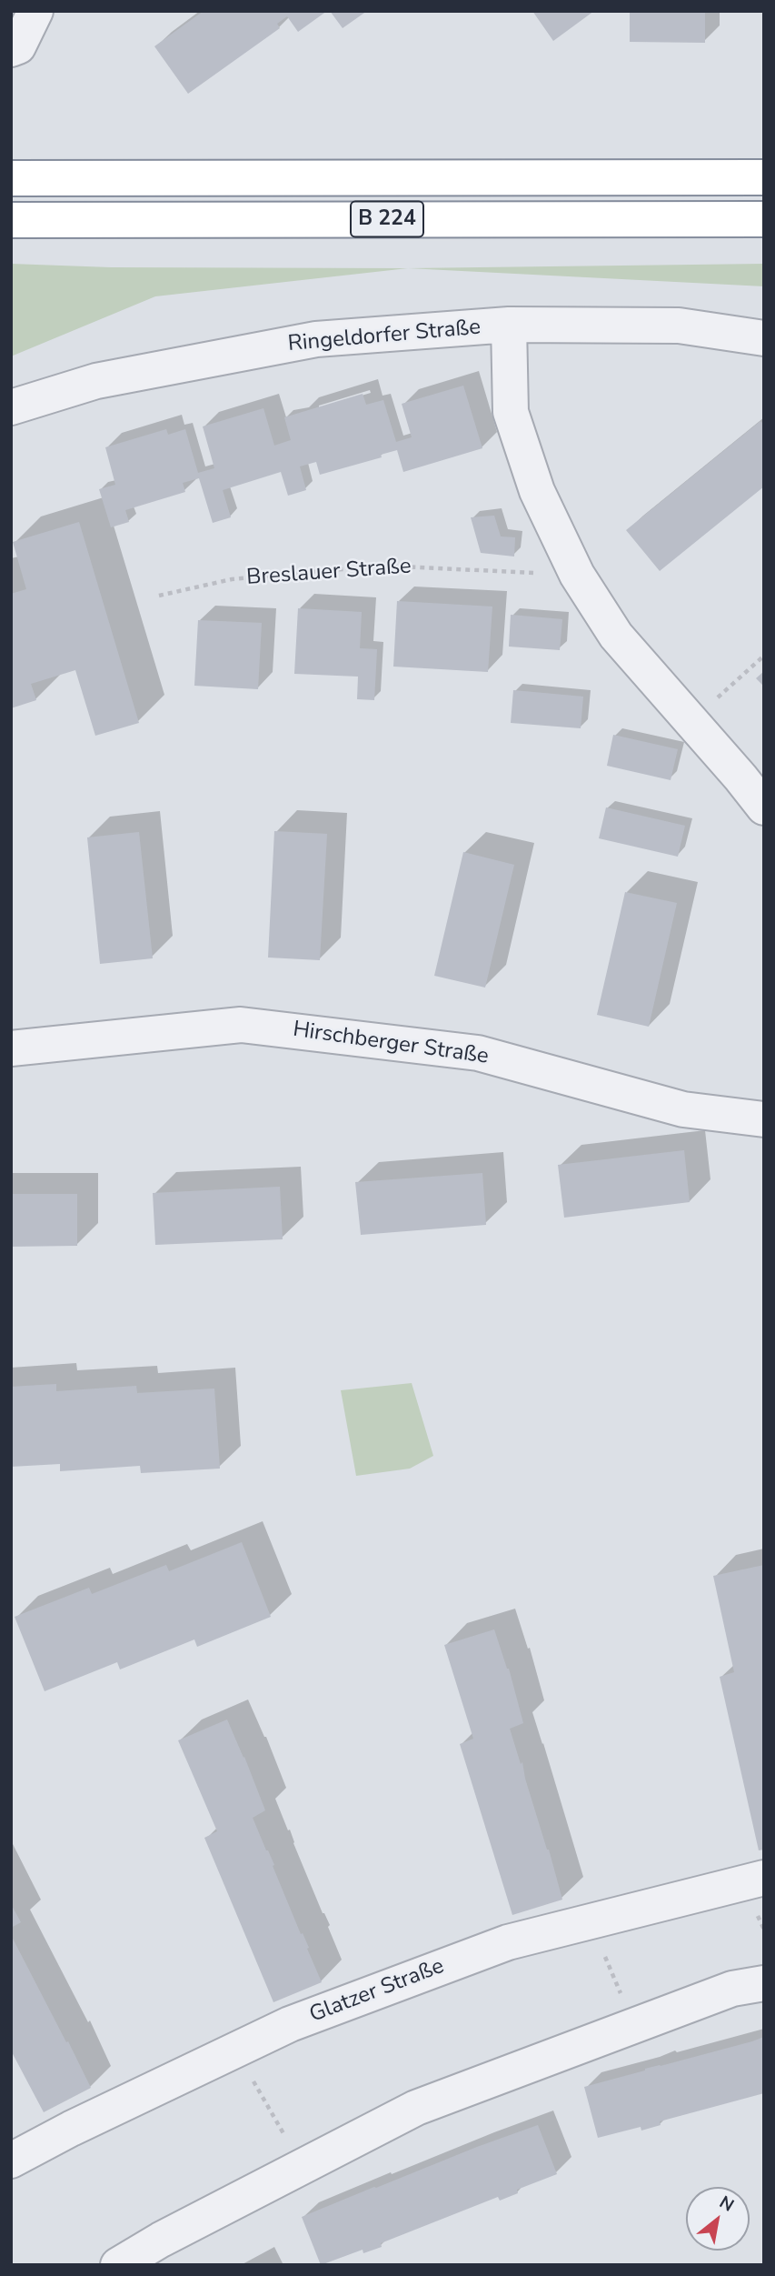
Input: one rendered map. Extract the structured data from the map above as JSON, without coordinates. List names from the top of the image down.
{
  "streets": {
    "highway": ["B 224"],
    "street": ["Ringeldorfer Straße", "Hirschberger Straße", "Glatzer Straße"],
    "path": ["Breslauer Straße"]
  },
  "north": "top right"
}
